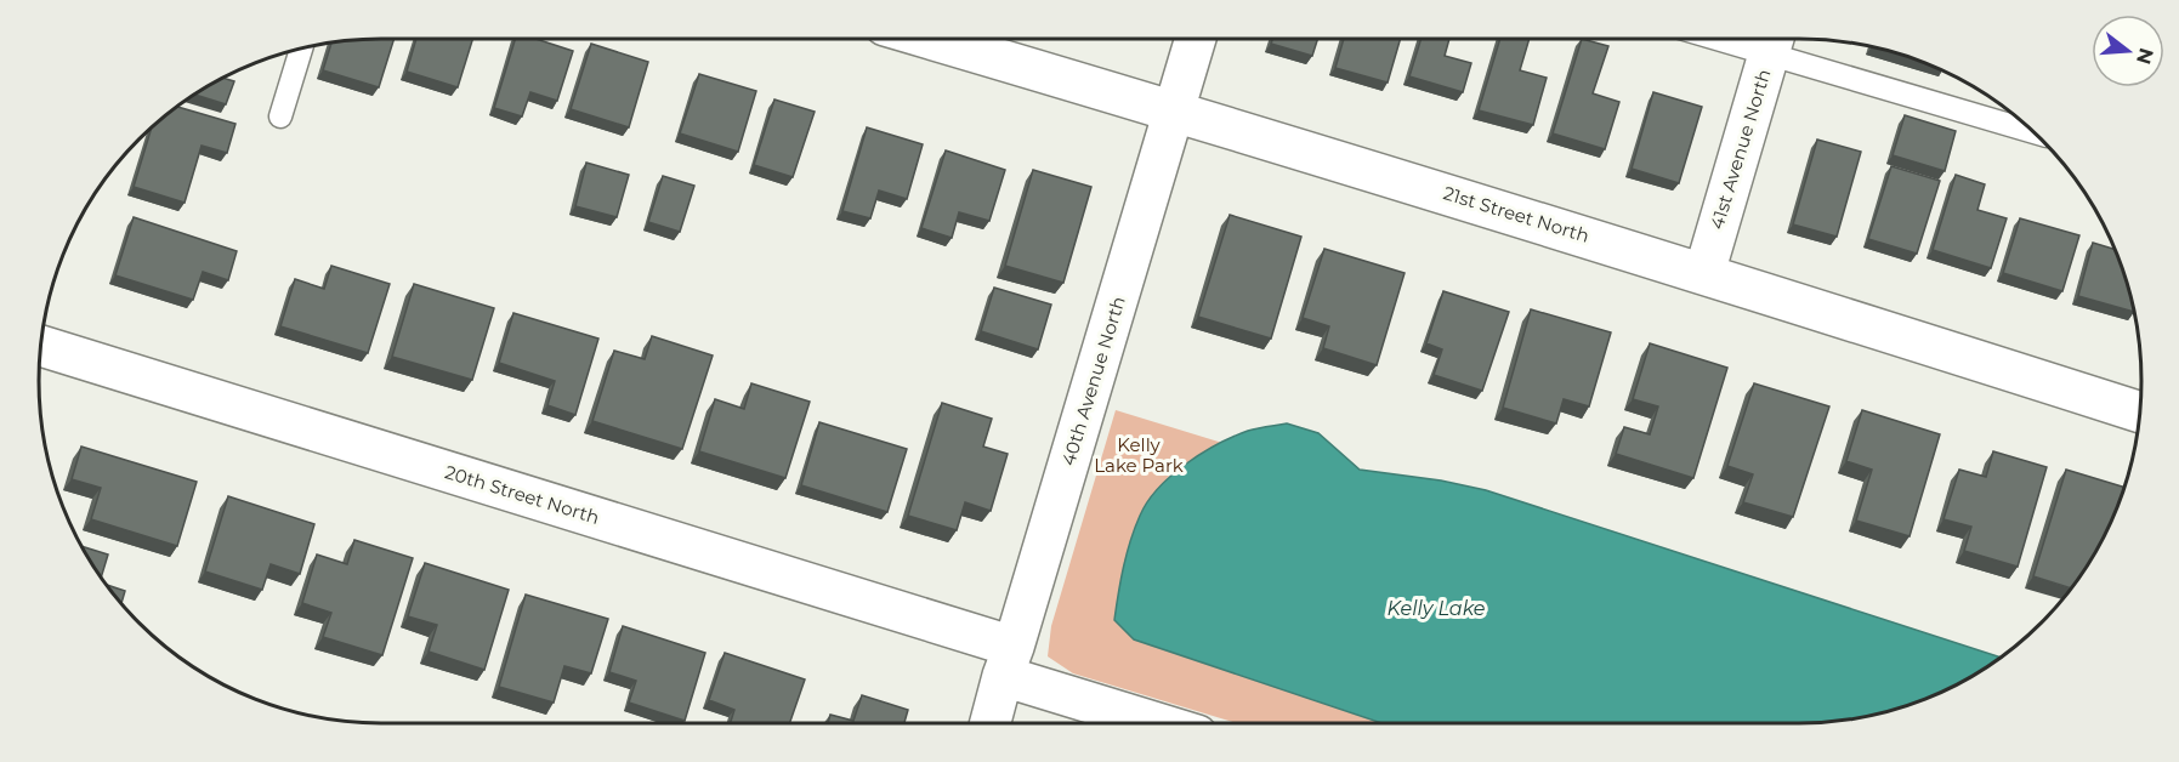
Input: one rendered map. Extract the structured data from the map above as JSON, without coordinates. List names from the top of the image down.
{
  "streets": {
    "street": [
      "41st Avenue North",
      "21st Street North",
      "40th Avenue North",
      "20th Street North"
    ]
  },
  "crossings": [
    ["41st Avenue North", "21st Street North"],
    ["21st Street North", "40th Avenue North"],
    ["40th Avenue North", "20th Street North"]
  ],
  "water": ["Kelly Lake"],
  "parks": ["Kelly Lake Park"],
  "north": "right"
}
